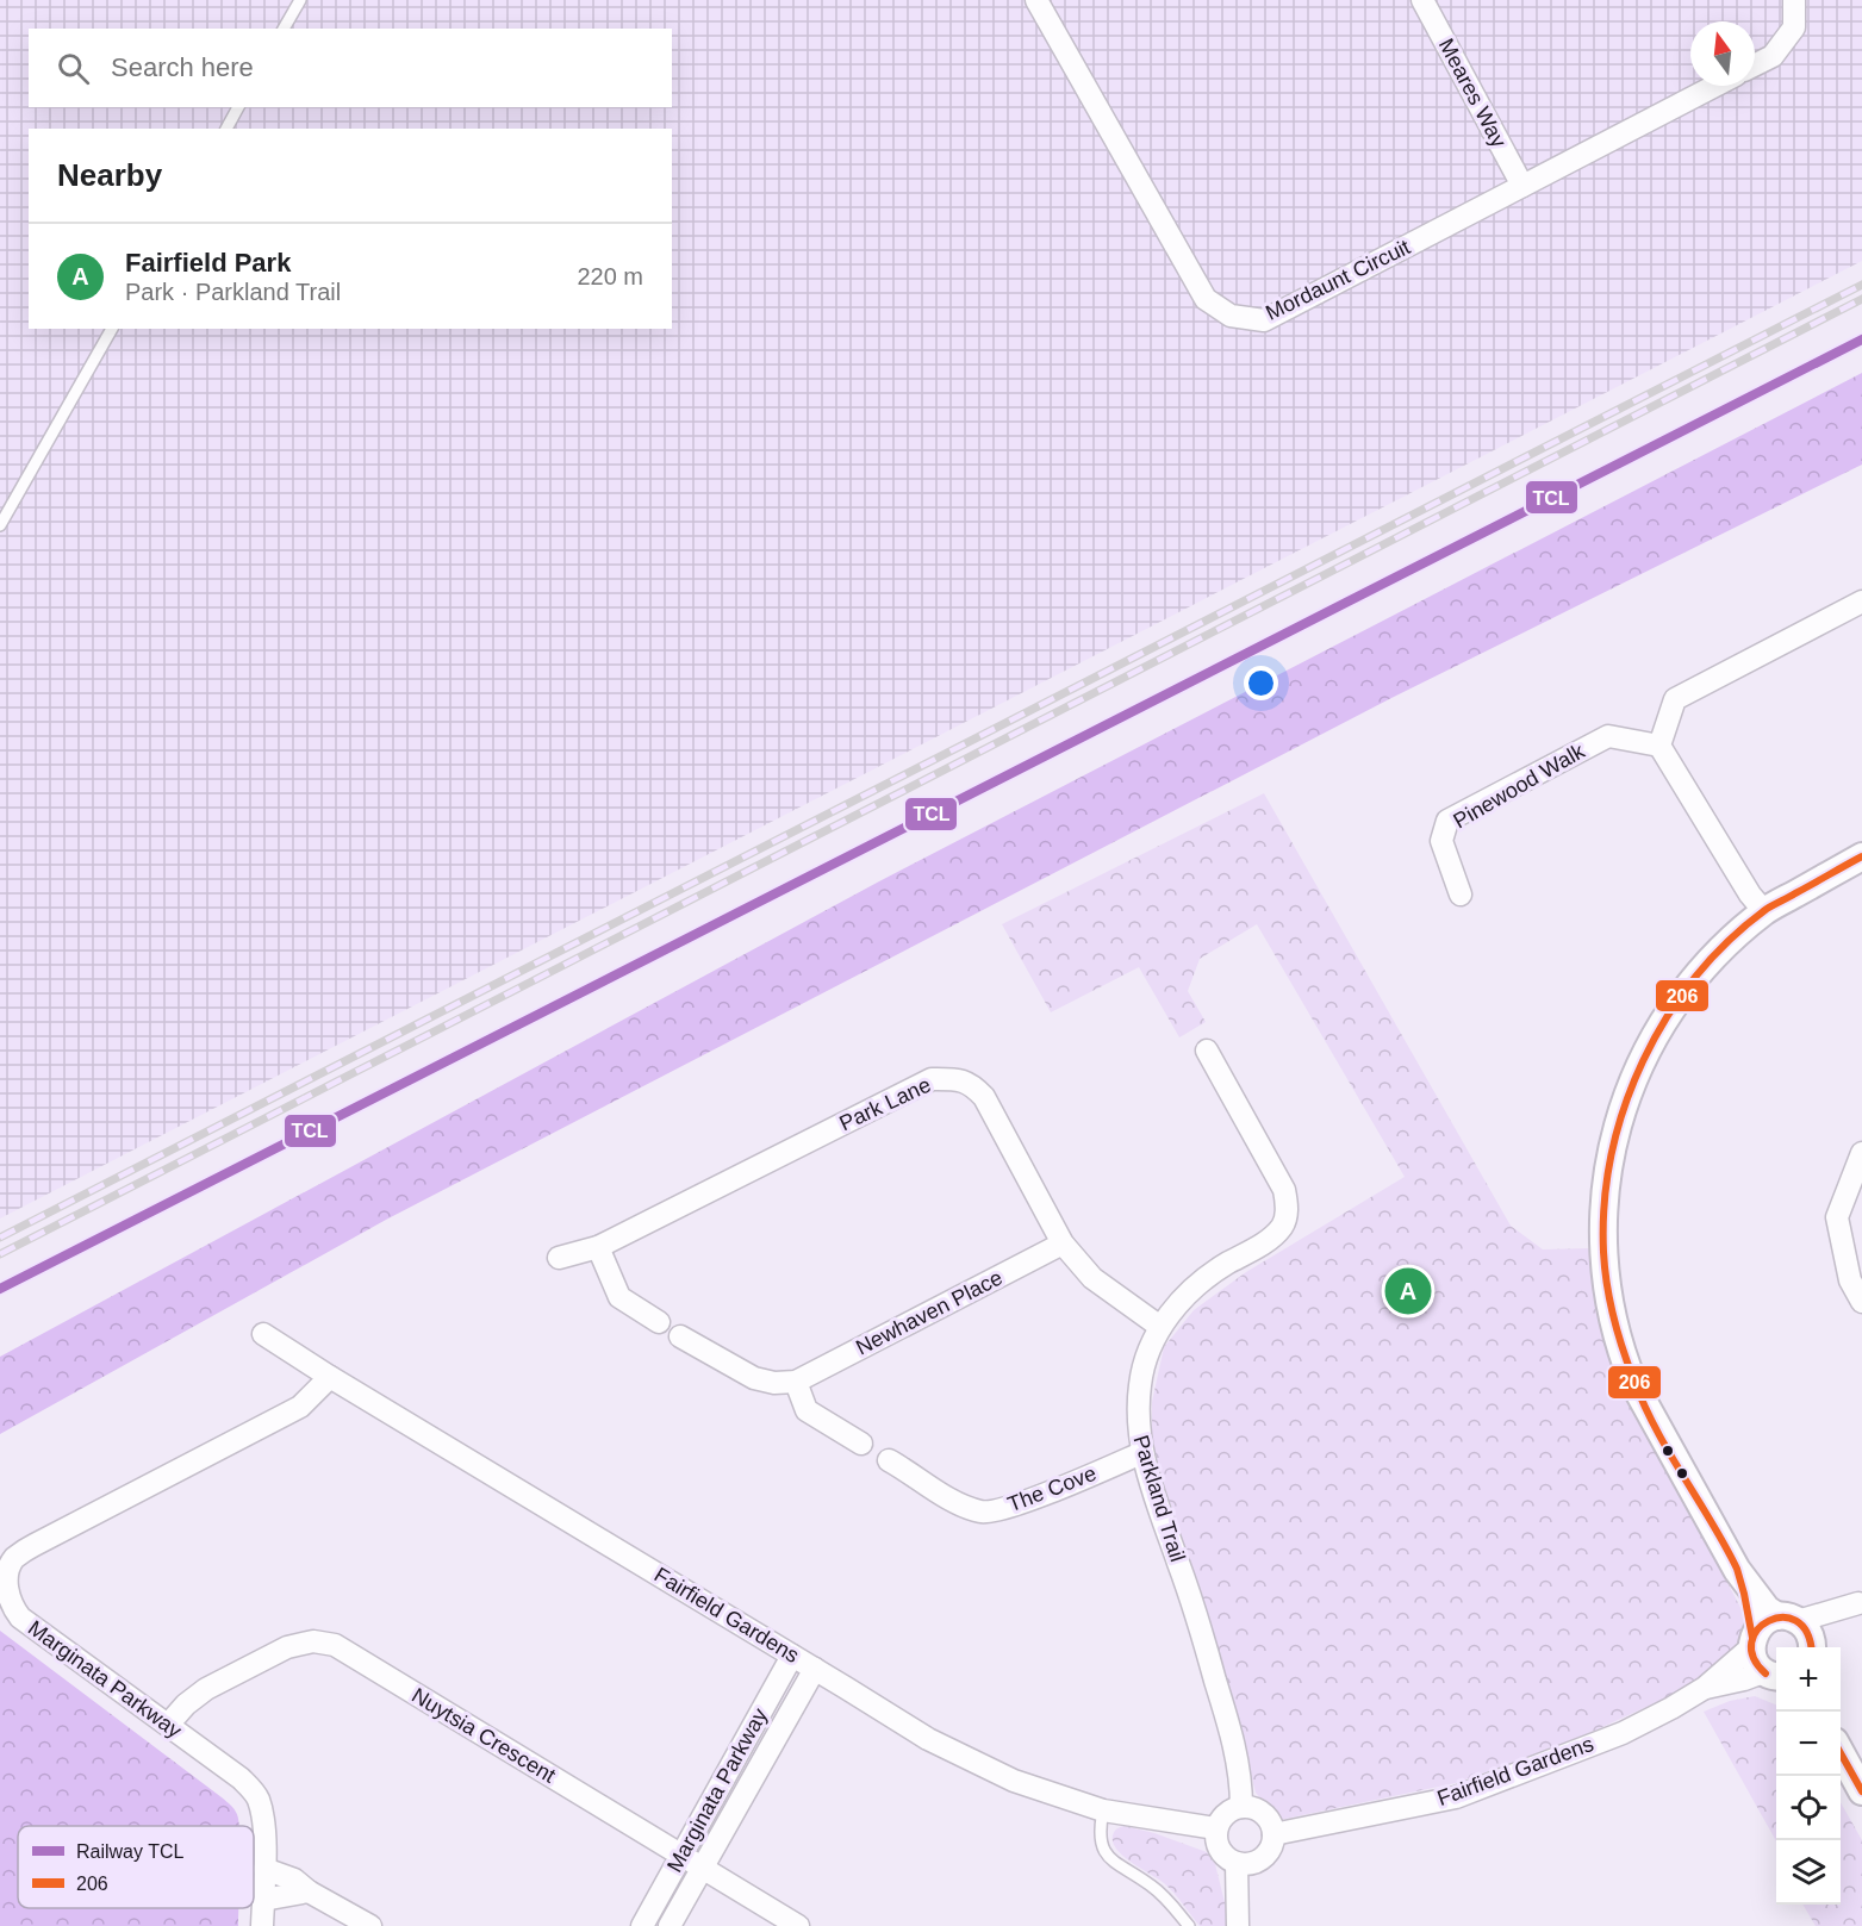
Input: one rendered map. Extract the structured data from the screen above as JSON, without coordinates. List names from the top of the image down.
{
  "streets": {
    "street": [
      "Meares Way",
      "Mordaunt Circuit",
      "Pinewood Walk",
      "Park Lane",
      "Newhaven Place",
      "The Cove",
      "Parkland Trail",
      "Fairfield Gardens",
      "Marginata Parkway",
      "Nuytsia Crescent"
    ]
  },
  "crossings": [
    ["Meares Way", "Mordaunt Circuit"],
    ["Park Lane", "Newhaven Place"],
    ["Park Lane", "Parkland Trail"],
    ["The Cove", "Parkland Trail"],
    ["Parkland Trail", "Fairfield Gardens"],
    ["Fairfield Gardens", "Marginata Parkway"],
    ["Marginata Parkway", "Nuytsia Crescent"]
  ],
  "lines": ["rail line TCL", "transit line 206"],
  "legend": ["Railway TCL", "206"],
  "north": "top",
  "page": {
    "search": "Search here",
    "heading": "Nearby",
    "list": [
      {
        "mark": "A",
        "name": "Fairfield Park",
        "note": "Park · Parkland Trail",
        "value": "220 m"
      }
    ],
    "pins": "A",
    "map_buttons": ["+", "−"]
  }
}
